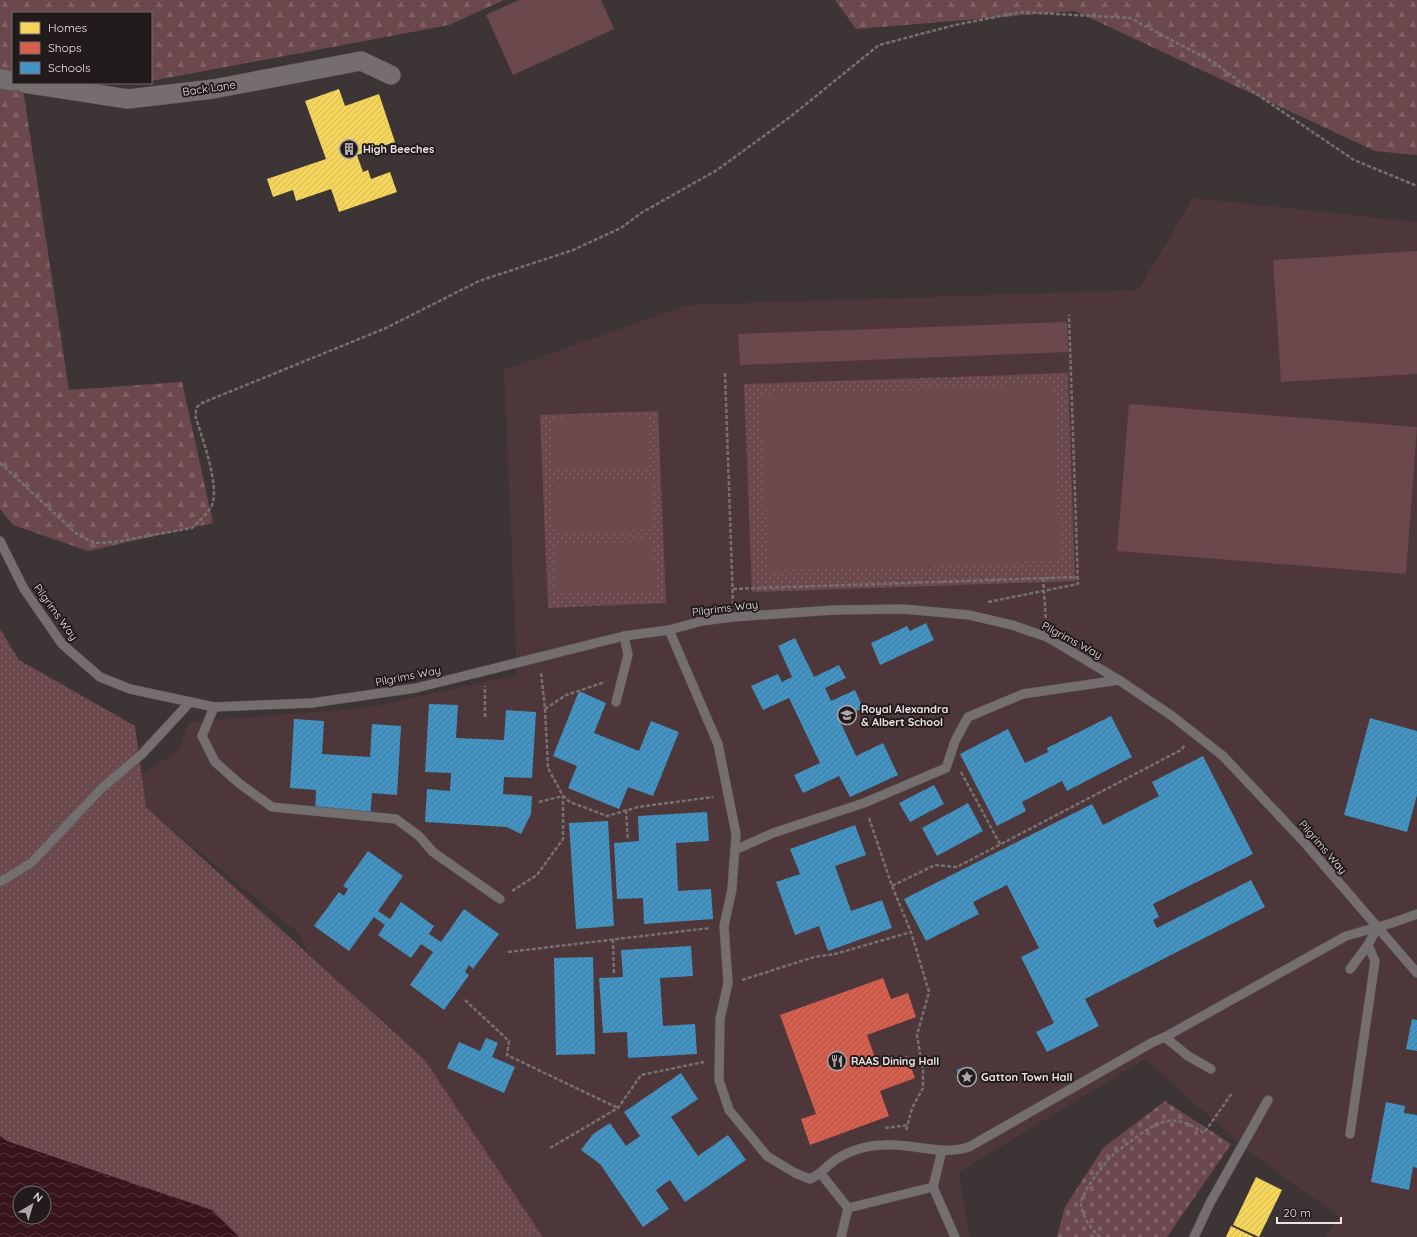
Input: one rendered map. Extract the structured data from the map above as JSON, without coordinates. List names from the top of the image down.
{
  "streets": {
    "street": ["Back Lane"],
    "lane": ["Pilgrims Way"]
  },
  "places": {
    "building": ["High Beeches"],
    "school or university": ["Royal Alexandra & Albert School"],
    "restaurant": ["RAAS Dining Hall"],
    "place": ["Gatton Town Hall"]
  },
  "legend": ["Homes", "Shops", "Schools"],
  "scale_bar": "20 m",
  "north": "top right"
}
